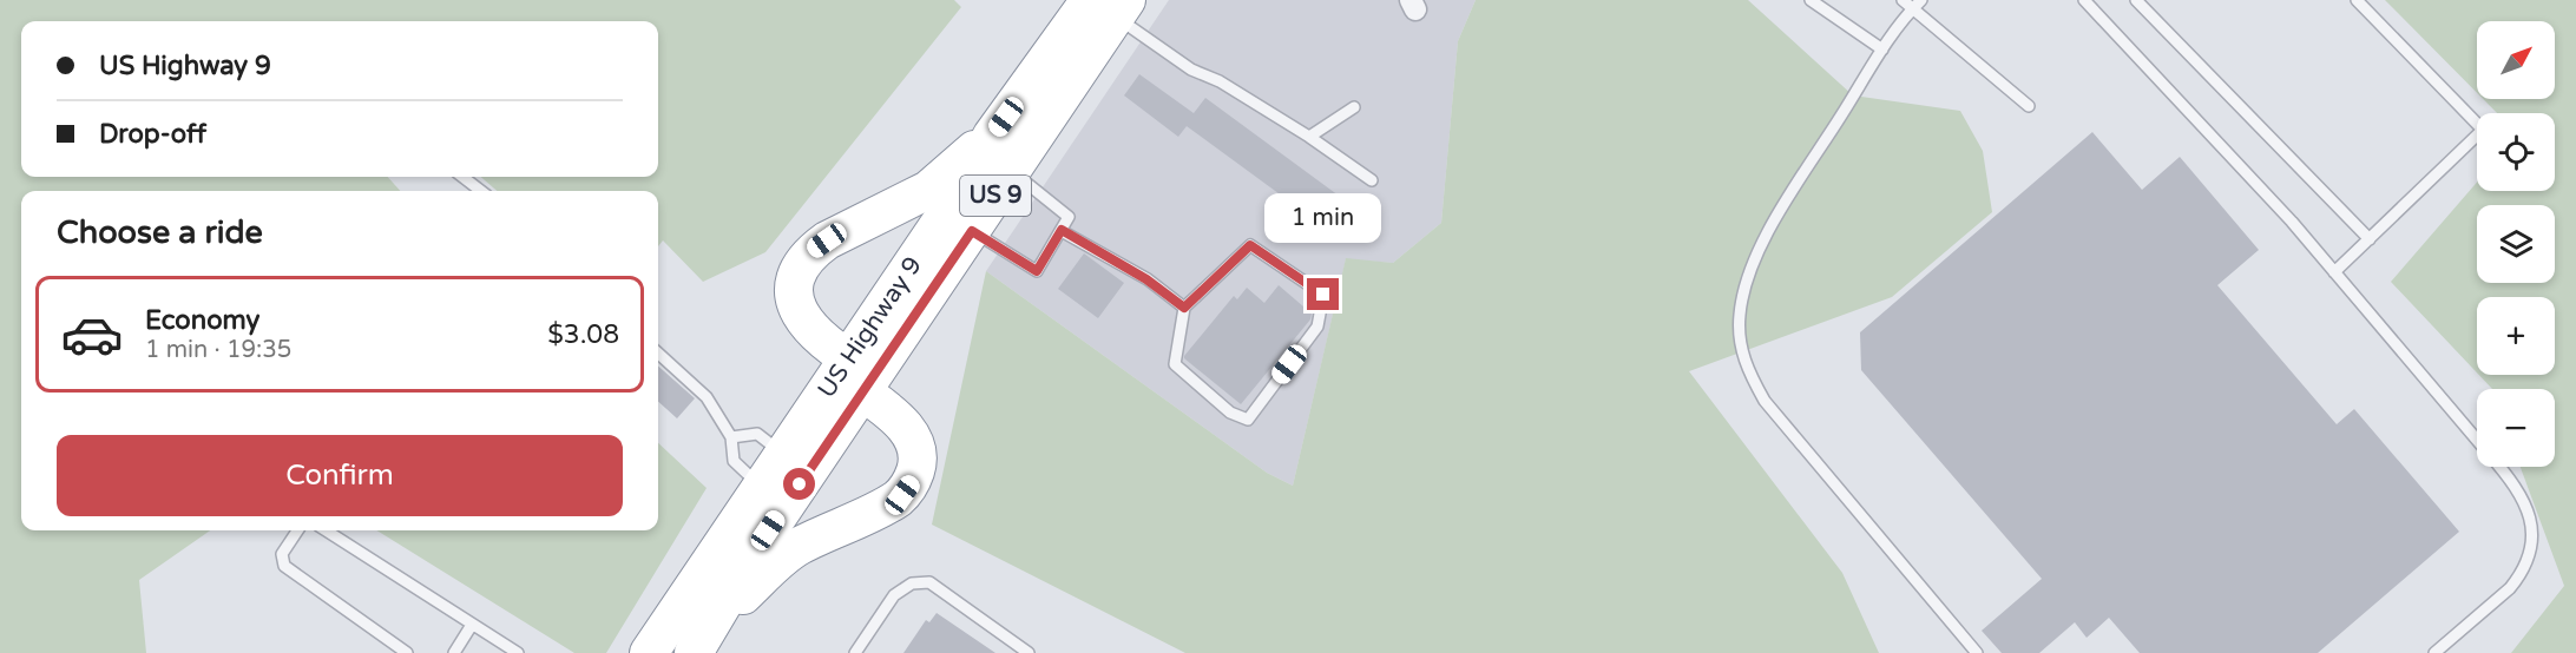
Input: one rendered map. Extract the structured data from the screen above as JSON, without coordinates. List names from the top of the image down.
{
  "streets": {
    "highway": ["US 9", "US Highway 9"]
  },
  "north": "top right",
  "page": {
    "map_buttons": ["+", "−"],
    "banner": ["US Highway 9", "Drop-off"],
    "heading": "Choose a ride",
    "bubble": "1 min",
    "list": [
      {
        "name": "Economy",
        "note": "1 min · 19:35",
        "value": "$3.08"
      }
    ],
    "buttons": "Confirm"
  }
}
